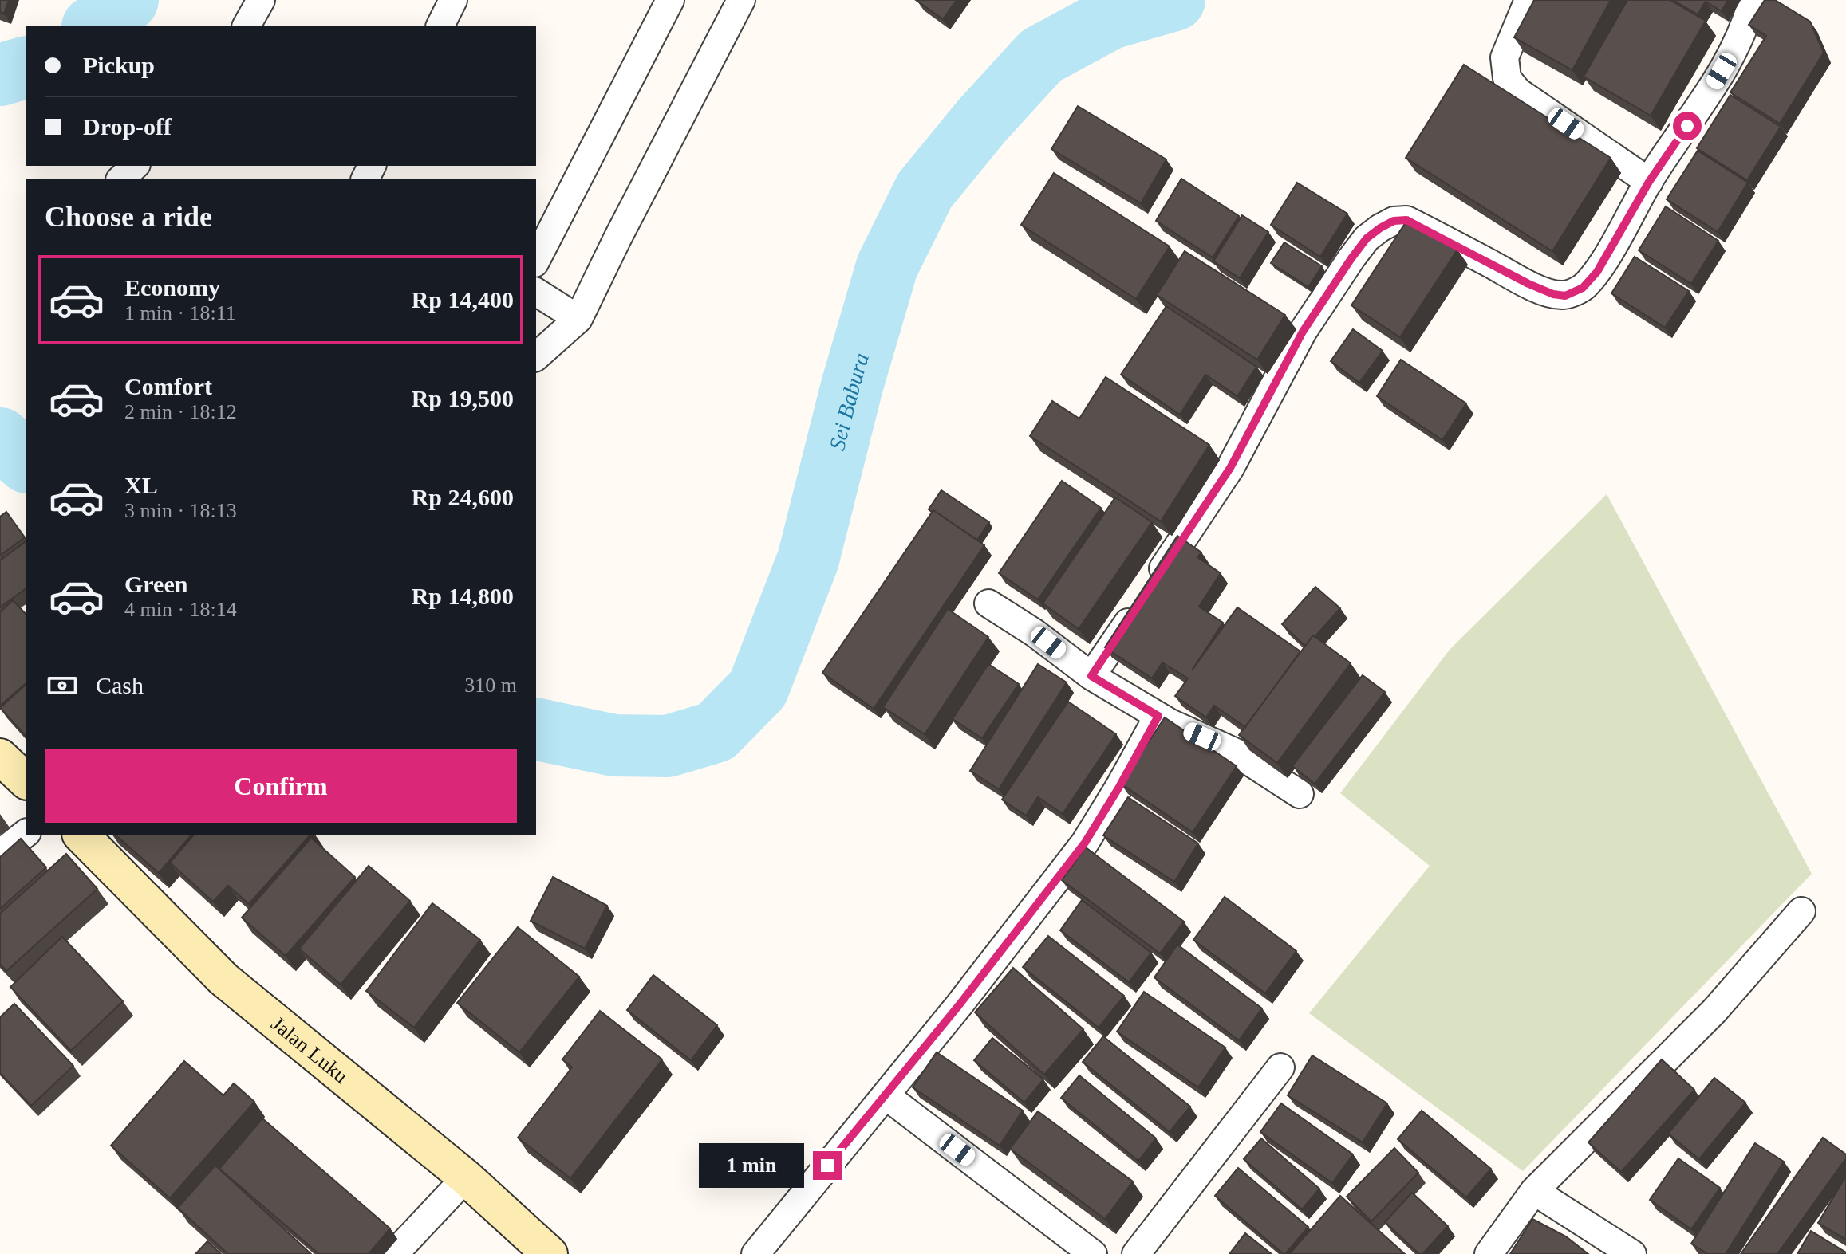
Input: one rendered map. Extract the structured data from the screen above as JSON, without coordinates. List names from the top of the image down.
{
  "streets": {
    "main road": ["Jalan Luku"]
  },
  "water": ["Sei Babura"],
  "page": {
    "banner": ["Pickup", "Drop-off"],
    "heading": "Choose a ride",
    "list": [
      {
        "name": "Economy",
        "note": "1 min · 18:11",
        "value": "Rp 14,400"
      },
      {
        "name": "Comfort",
        "note": "2 min · 18:12",
        "value": "Rp 19,500"
      },
      {
        "name": "XL",
        "note": "3 min · 18:13",
        "value": "Rp 24,600"
      },
      {
        "name": "Green",
        "note": "4 min · 18:14",
        "value": "Rp 14,800"
      }
    ],
    "pay": ["Cash", "310 m"],
    "buttons": "Confirm",
    "bubble": "1 min"
  }
}
